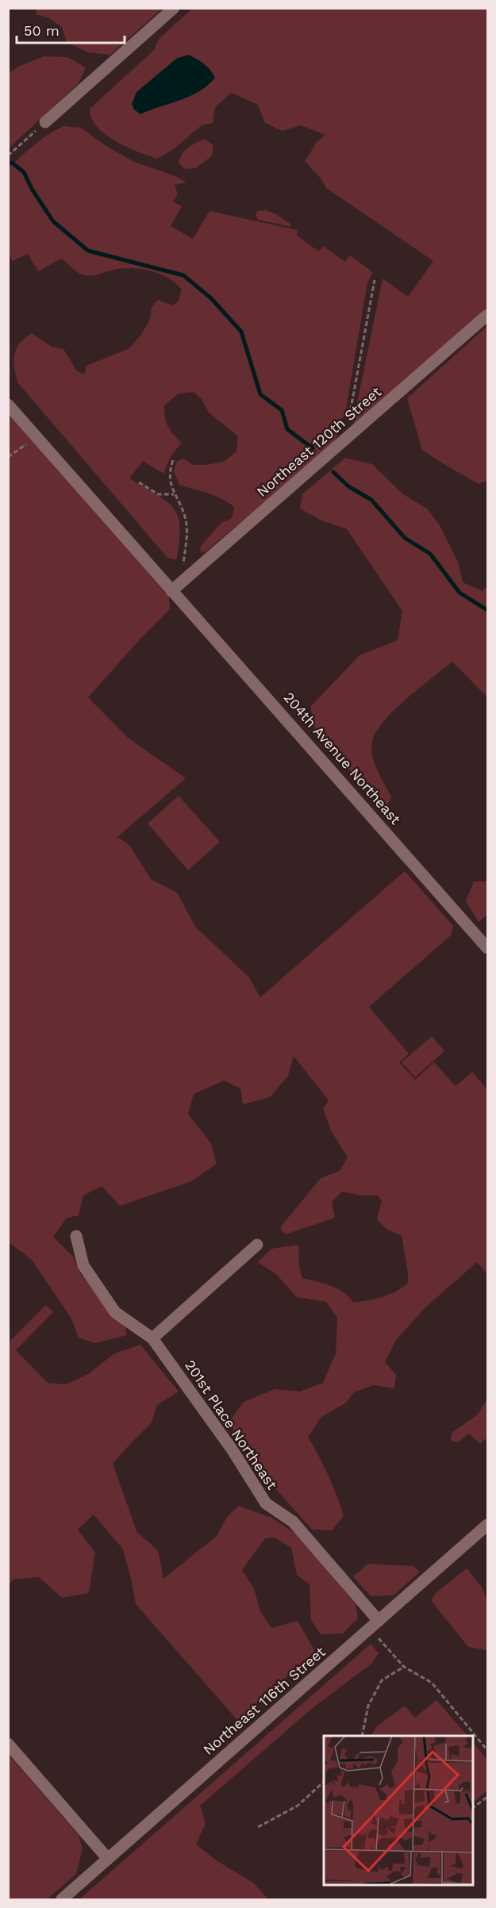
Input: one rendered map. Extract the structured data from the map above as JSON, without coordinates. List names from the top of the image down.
{
  "streets": {
    "street": [
      "Northeast 120th Street",
      "204th Avenue Northeast",
      "201st Place Northeast",
      "Northeast 116th Street"
    ]
  },
  "crossings": [
    ["Northeast 120th Street", "204th Avenue Northeast"],
    ["201st Place Northeast", "Northeast 116th Street"]
  ],
  "scale_bar": "50 m"
}
